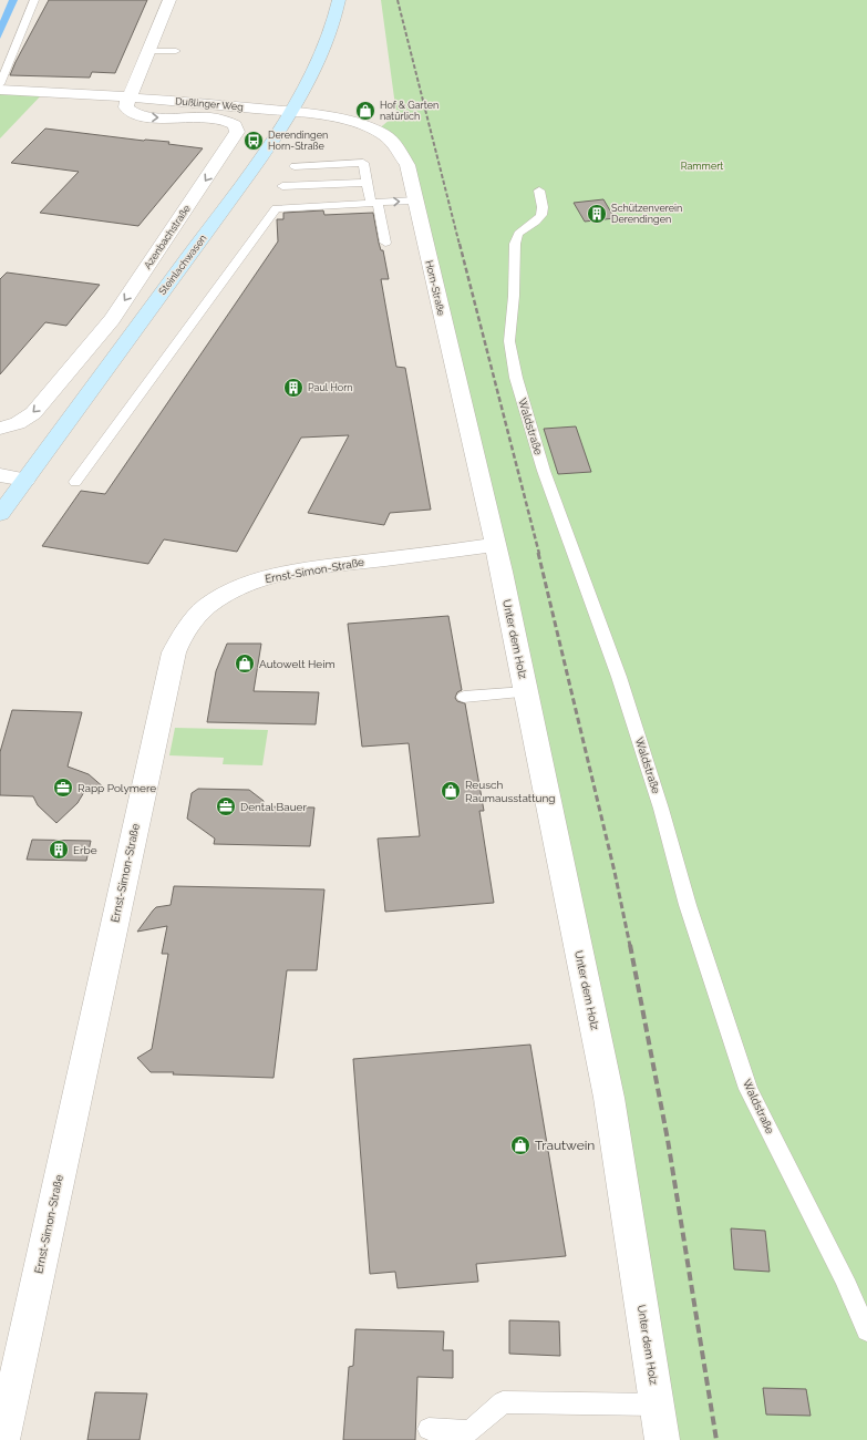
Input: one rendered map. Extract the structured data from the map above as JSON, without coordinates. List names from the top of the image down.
{
  "streets": {
    "street": [
      "Dußlinger Weg",
      "Azenbachstraße",
      "Steinlachwasen",
      "Horn-Straße",
      "Ernst-Simon-Straße",
      "Unter dem Holz"
    ],
    "lane": ["Waldstraße"]
  },
  "crossings": [
    ["Dußlinger Weg", "Azenbachstraße"],
    ["Dußlinger Weg", "Steinlachwasen"],
    ["Dußlinger Weg", "Horn-Straße"],
    ["Steinlachwasen", "Horn-Straße"],
    ["Horn-Straße", "Ernst-Simon-Straße"],
    ["Horn-Straße", "Unter dem Holz"],
    ["Ernst-Simon-Straße", "Unter dem Holz"]
  ],
  "parks": ["Rammert"],
  "places": {
    "shop": [
      "Hof & Garten natürlich",
      "Autowelt Heim",
      "Reusch Raumausstattung",
      "Trautwein"
    ],
    "bus stop": ["Derendingen Horn-Straße"],
    "building": ["Schützenverein Derendingen", "Paul Horn", "Erbe"],
    "office": ["Rapp Polymere", "Dental Bauer"]
  }
}
